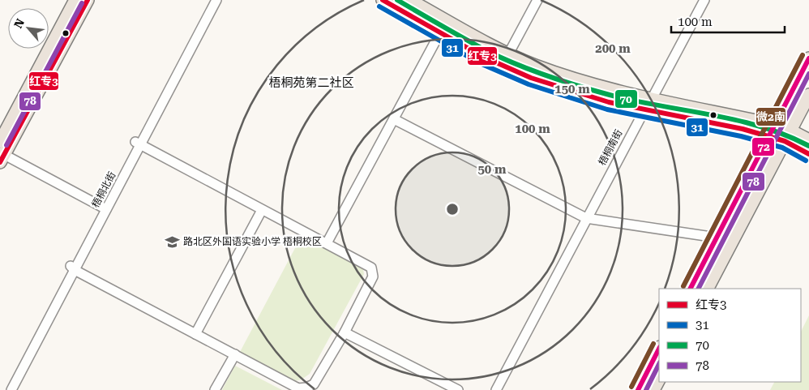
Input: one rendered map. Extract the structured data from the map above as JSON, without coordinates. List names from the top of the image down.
{
  "streets": {
    "street": ["梧桐南街", "梧桐北街"]
  },
  "districts": ["梧桐苑第二社区"],
  "places": {
    "school or university": ["路北区外国语实验小学 梧桐校区"]
  },
  "lines": [
    "transit line 红专3",
    "transit line 70",
    "transit line 78",
    "transit line 31",
    "transit line 微2南",
    "transit line 72"
  ],
  "legend": [
    "红专3",
    "31",
    "70",
    "78"
  ],
  "scale_bar": "100 m",
  "north": "top left",
  "rings": [
    "200 m",
    "150 m",
    "100 m",
    "50 m"
  ]
}
